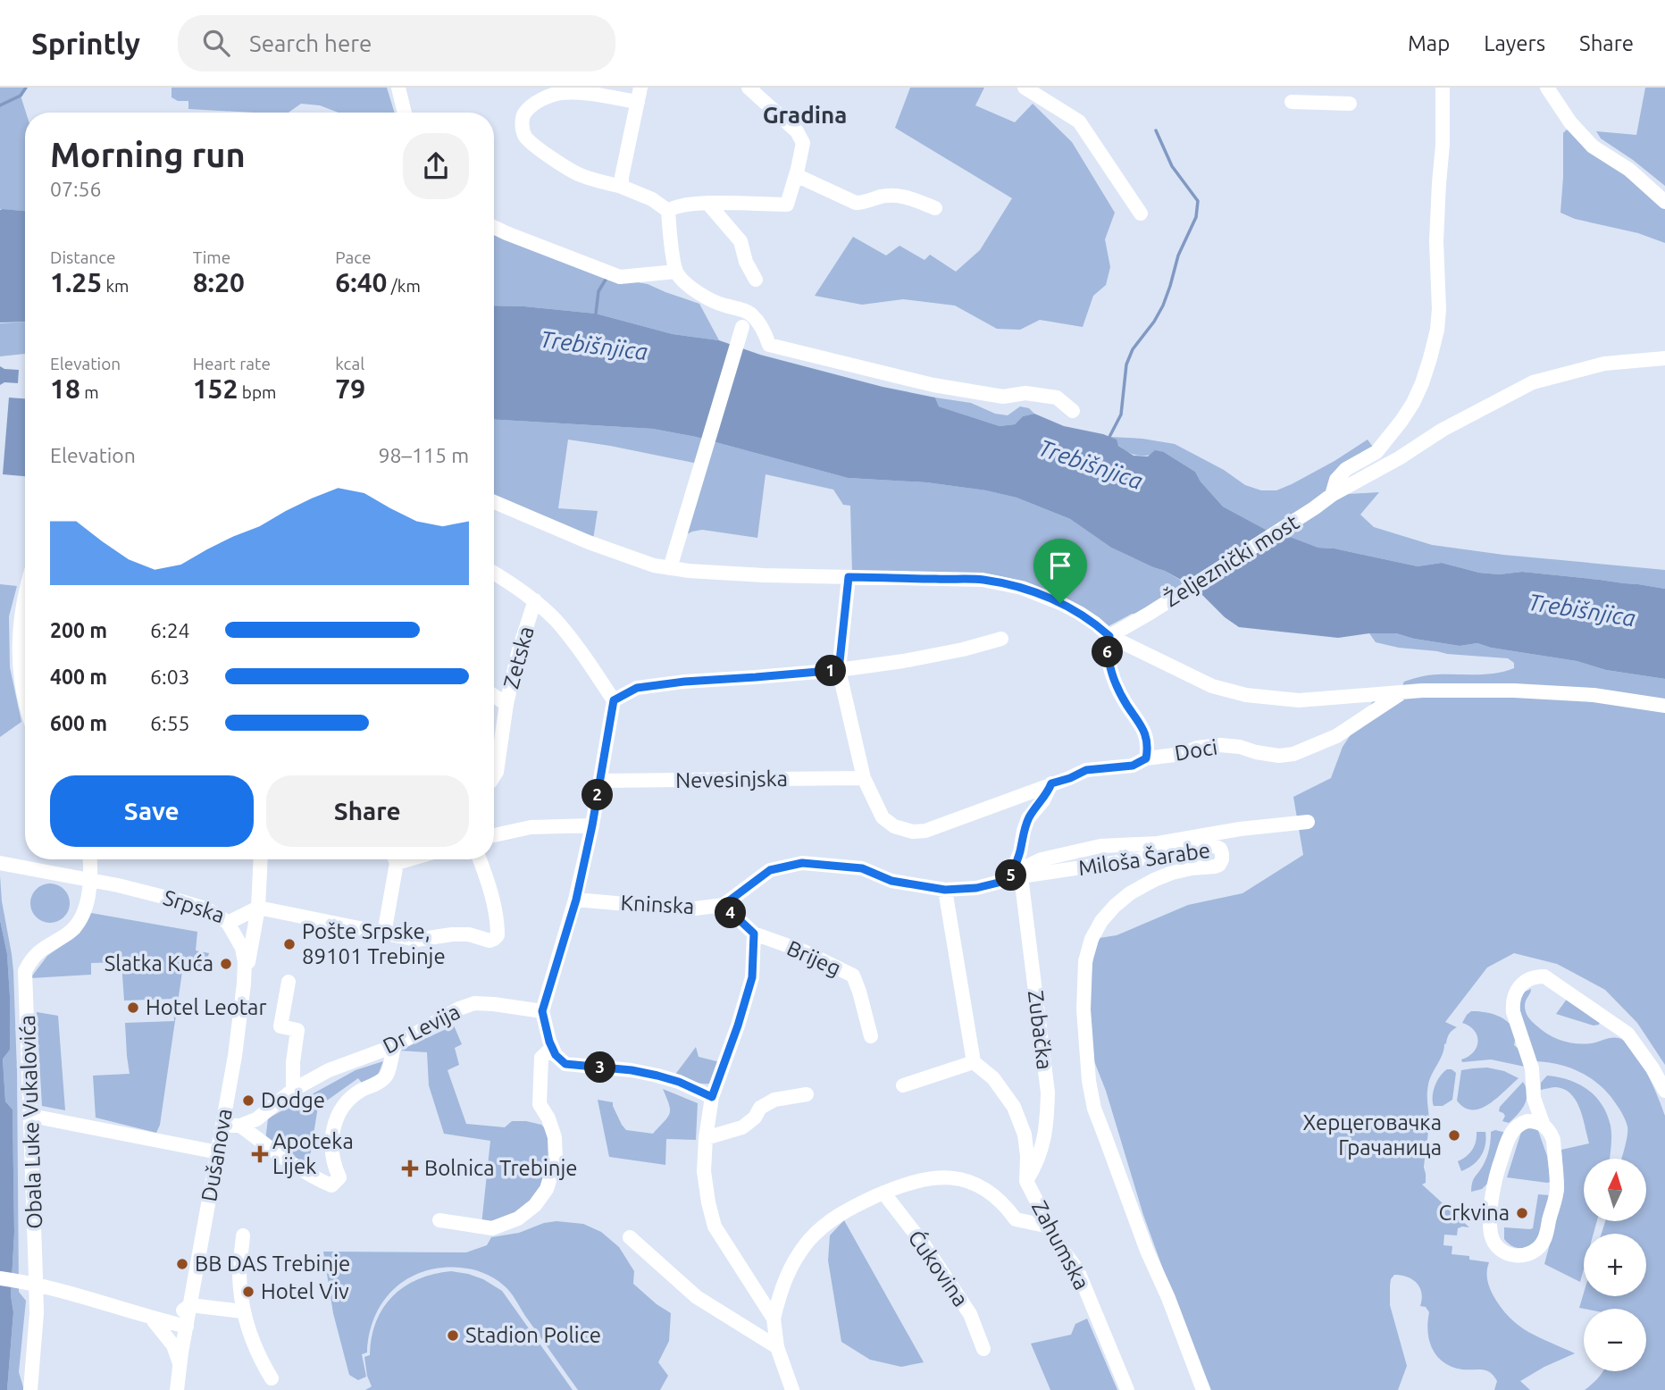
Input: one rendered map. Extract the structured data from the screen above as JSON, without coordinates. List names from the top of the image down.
{
  "streets": {
    "street": [
      "Željeznički most",
      "Zetska",
      "Doci",
      "Nevesinjska",
      "Miloša Šarabe",
      "Kninska",
      "Srpska",
      "Brijeg",
      "Dr Levija",
      "Zubačka",
      "Obala Luke Vukalovića",
      "Dušanova",
      "Zahumska",
      "Ćukovina"
    ]
  },
  "crossings": [
    ["Doci", "Nevesinjska"],
    ["Miloša Šarabe", "Kninska"],
    ["Miloša Šarabe", "Zubačka"],
    ["Kninska", "Brijeg"],
    ["Kninska", "Zubačka"],
    ["Srpska", "Obala Luke Vukalovića"],
    ["Srpska", "Dušanova"],
    ["Dr Levija", "Dušanova"],
    ["Zubačka", "Zahumska"]
  ],
  "districts": ["Gradina"],
  "water": ["Trebišnjica"],
  "places": {
    "other": [
      "Pošte Srpske, 89101 Trebinje",
      "Slatka Kuća",
      "Hotel Leotar",
      "Dodge",
      "Херцеговачка Грачаница",
      "Crkvina",
      "BB DAS Trebinje",
      "Hotel Viv",
      "Stadion Police"
    ],
    "health": ["Apoteka Lijek", "Bolnica Trebinje"]
  },
  "north": "top",
  "page": {
    "header": "Sprintly",
    "search": "Search here",
    "nav": ["Map", "Layers", "Share"],
    "heading": ["Morning run", "07:56"],
    "stats": [
      ["Distance", "1.25 km"],
      ["Time", "8:20"],
      ["Pace", "6:40 /km"],
      ["Elevation", "18 m"],
      ["Heart rate", "152 bpm"],
      ["kcal", "79"]
    ],
    "chart": ["Elevation", "98–115 m"],
    "list": [
      {
        "name": "200 m",
        "note": "6:24"
      },
      {
        "name": "400 m",
        "note": "6:03"
      },
      {
        "name": "600 m",
        "note": "6:55"
      }
    ],
    "pins": [
      "6",
      "1",
      "2",
      "5",
      "4",
      "3"
    ],
    "buttons": ["Save", "Share"],
    "map_buttons": ["+", "−"]
  }
}
